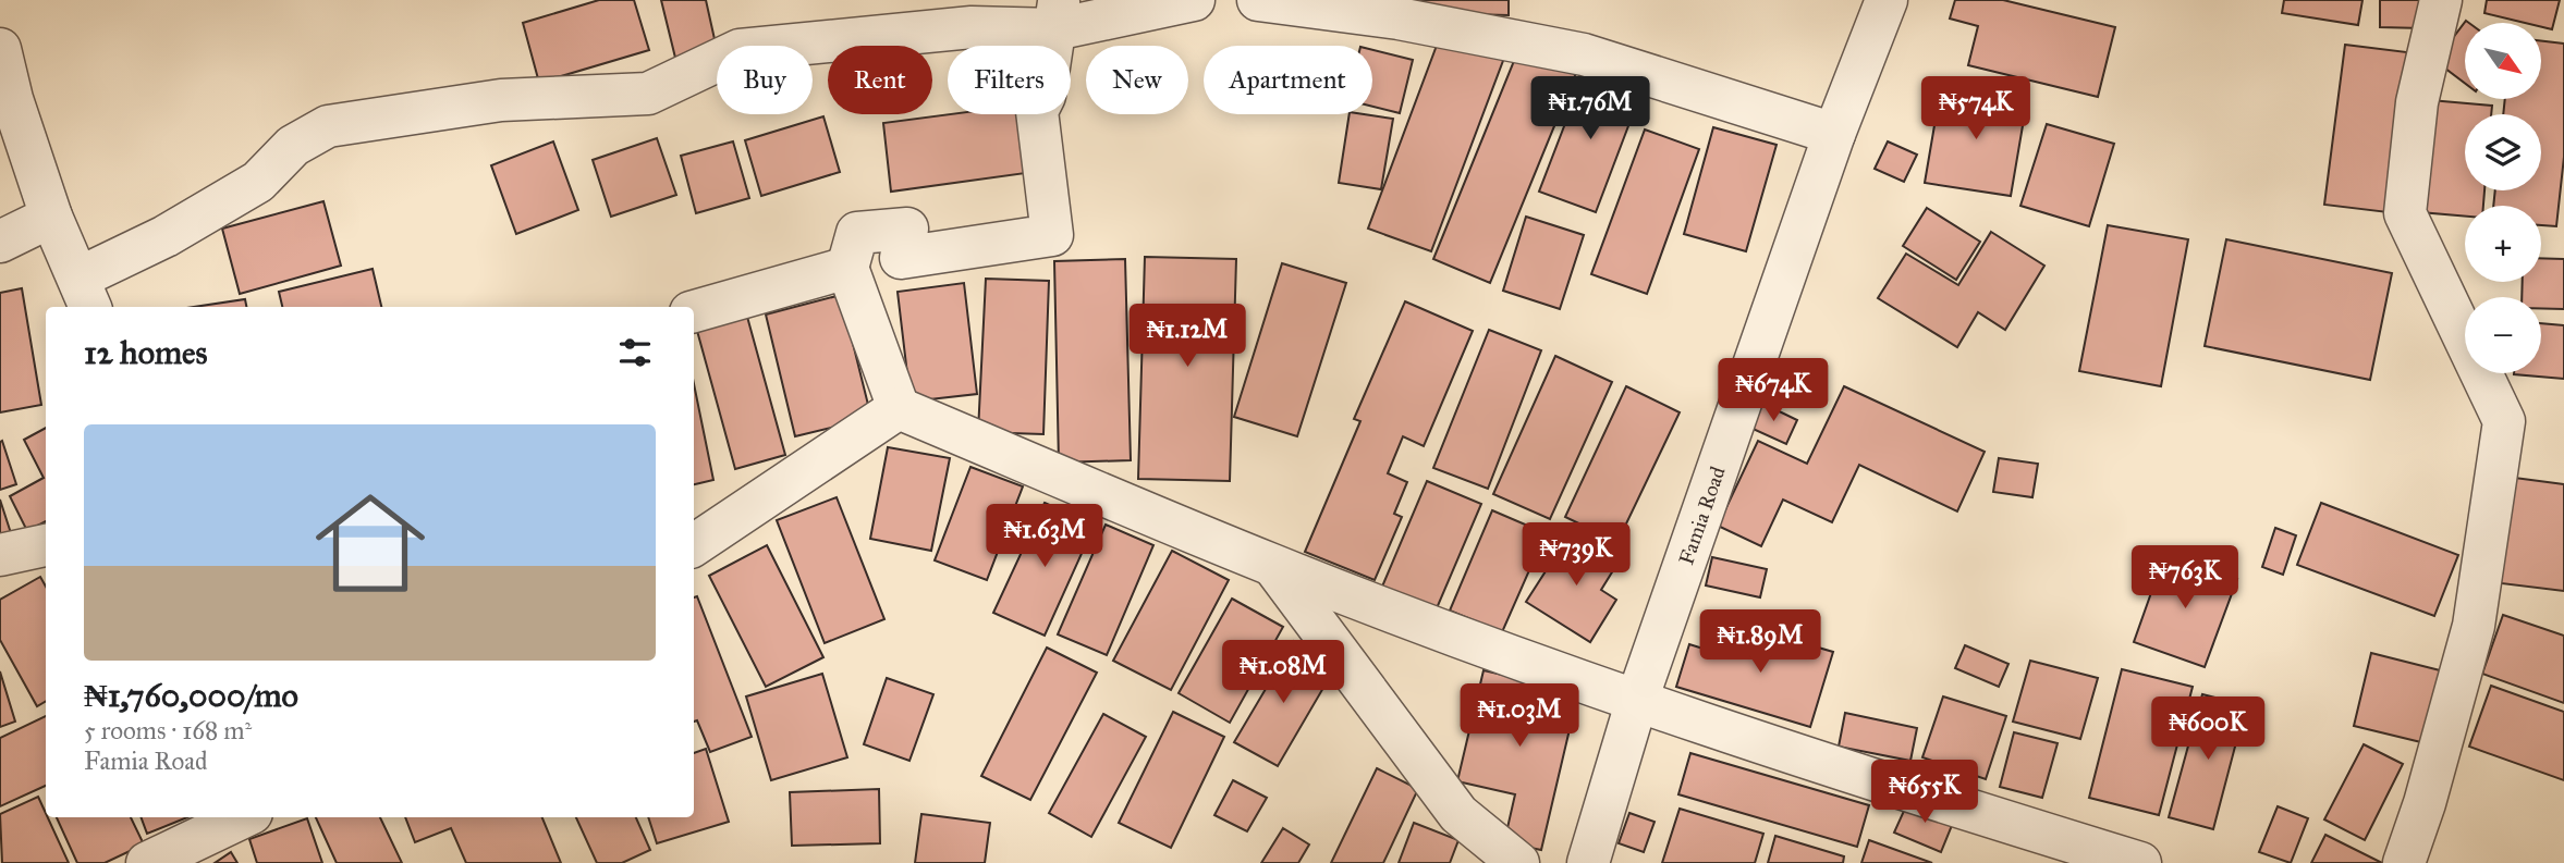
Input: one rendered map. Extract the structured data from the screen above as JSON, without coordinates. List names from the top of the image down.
{
  "streets": {
    "street": ["Famia Road"]
  },
  "north": "bottom right",
  "page": {
    "map_buttons": ["+", "−"],
    "chip": [
      "Buy",
      "Rent",
      "Filters",
      "New",
      "Apartment"
    ],
    "price": [
      "₦1.76M",
      "₦574K",
      "₦1.12M",
      "₦674K",
      "₦1.63M",
      "₦739K",
      "₦763K",
      "₦1.89M",
      "₦1.08M",
      "₦1.03M",
      "₦600K",
      "₦655K"
    ],
    "heading": "12 homes",
    "list": [
      {
        "name": "₦1,760,000/mo",
        "note": "5 rooms · 168 m² · Famia Road"
      }
    ]
  }
}
